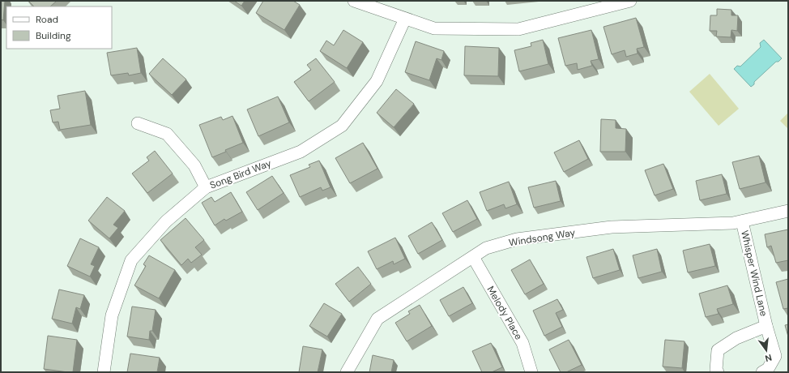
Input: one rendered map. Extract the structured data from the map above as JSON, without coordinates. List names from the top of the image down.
{
  "streets": {
    "street": [
      "Song Bird Way",
      "Windsong Way",
      "Whisper Wind Lane",
      "Melody Place"
    ]
  },
  "crossings": [
    ["Windsong Way", "Whisper Wind Lane"],
    ["Windsong Way", "Melody Place"]
  ],
  "legend": ["Road", "Building"],
  "north": "bottom"
}
